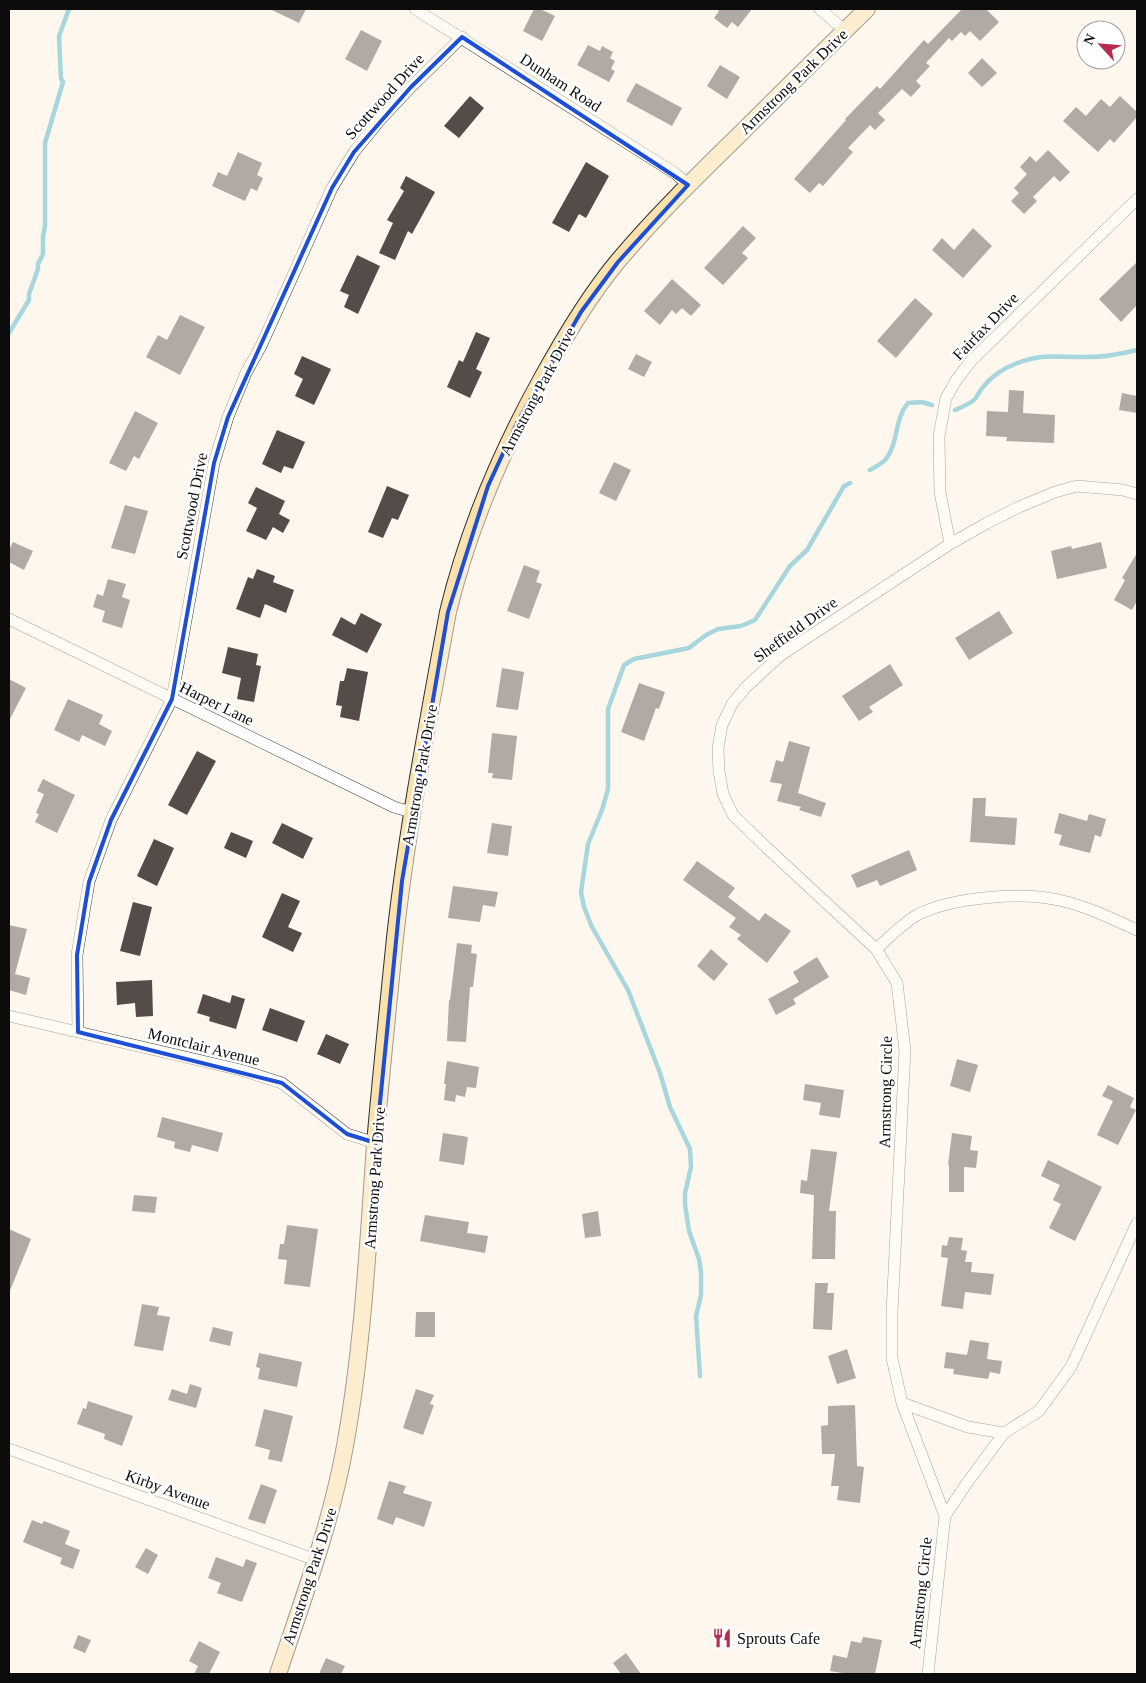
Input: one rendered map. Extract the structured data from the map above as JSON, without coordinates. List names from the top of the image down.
{
  "streets": {
    "main road": ["Armstrong Park Drive"],
    "street": [
      "Dunham Road",
      "Scottwood Drive",
      "Fairfax Drive",
      "Sheffield Drive",
      "Harper Lane",
      "Montclair Avenue",
      "Armstrong Circle",
      "Kirby Avenue"
    ]
  },
  "crossings": [
    ["Armstrong Park Drive", "Dunham Road"],
    ["Armstrong Park Drive", "Harper Lane"],
    ["Armstrong Park Drive", "Montclair Avenue"],
    ["Armstrong Park Drive", "Kirby Avenue"],
    ["Dunham Road", "Scottwood Drive"],
    ["Scottwood Drive", "Harper Lane"],
    ["Scottwood Drive", "Montclair Avenue"],
    ["Fairfax Drive", "Sheffield Drive"],
    ["Sheffield Drive", "Armstrong Circle"]
  ],
  "places": {
    "restaurant": ["Sprouts Cafe"]
  },
  "north": "top left"
}
